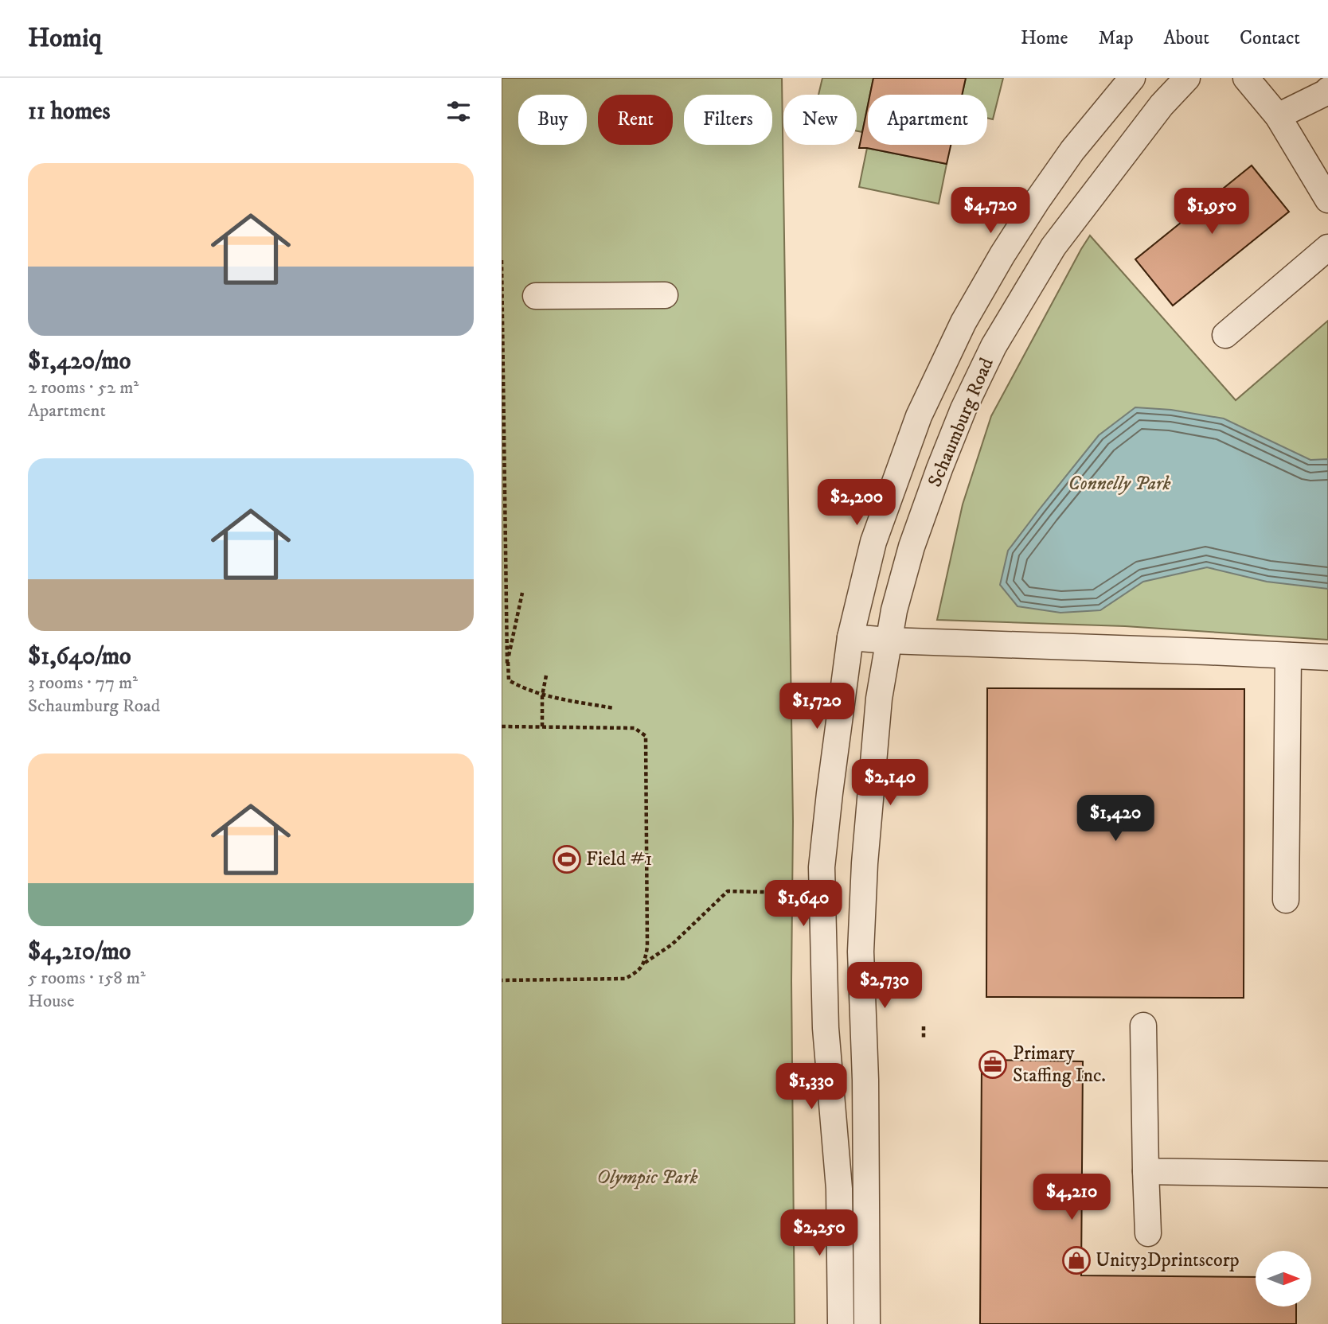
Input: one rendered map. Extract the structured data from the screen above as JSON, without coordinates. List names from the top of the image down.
{
  "streets": {
    "street": ["Schaumburg Road"]
  },
  "parks": ["Connelly Park", "Olympic Park"],
  "places": {
    "sports": ["Field #1"],
    "office": ["Primary Staffing Inc."],
    "shop": ["Unity3Dprintscorp"]
  },
  "north": "right",
  "page": {
    "header": "Homiq",
    "nav": [
      "Home",
      "Map",
      "About",
      "Contact"
    ],
    "heading": "11 homes",
    "chip": [
      "Buy",
      "Rent",
      "Filters",
      "New",
      "Apartment"
    ],
    "list": [
      {
        "name": "$1,420/mo",
        "note": "2 rooms · 52 m² · Apartment"
      },
      {
        "name": "$1,640/mo",
        "note": "3 rooms · 77 m² · Schaumburg Road"
      },
      {
        "name": "$4,210/mo",
        "note": "5 rooms · 158 m² · House"
      }
    ],
    "price": [
      "$4,720",
      "$1,950",
      "$2,200",
      "$1,720",
      "$2,140",
      "$1,420",
      "$1,640",
      "$2,730",
      "$1,330",
      "$4,210",
      "$2,250"
    ]
  }
}
